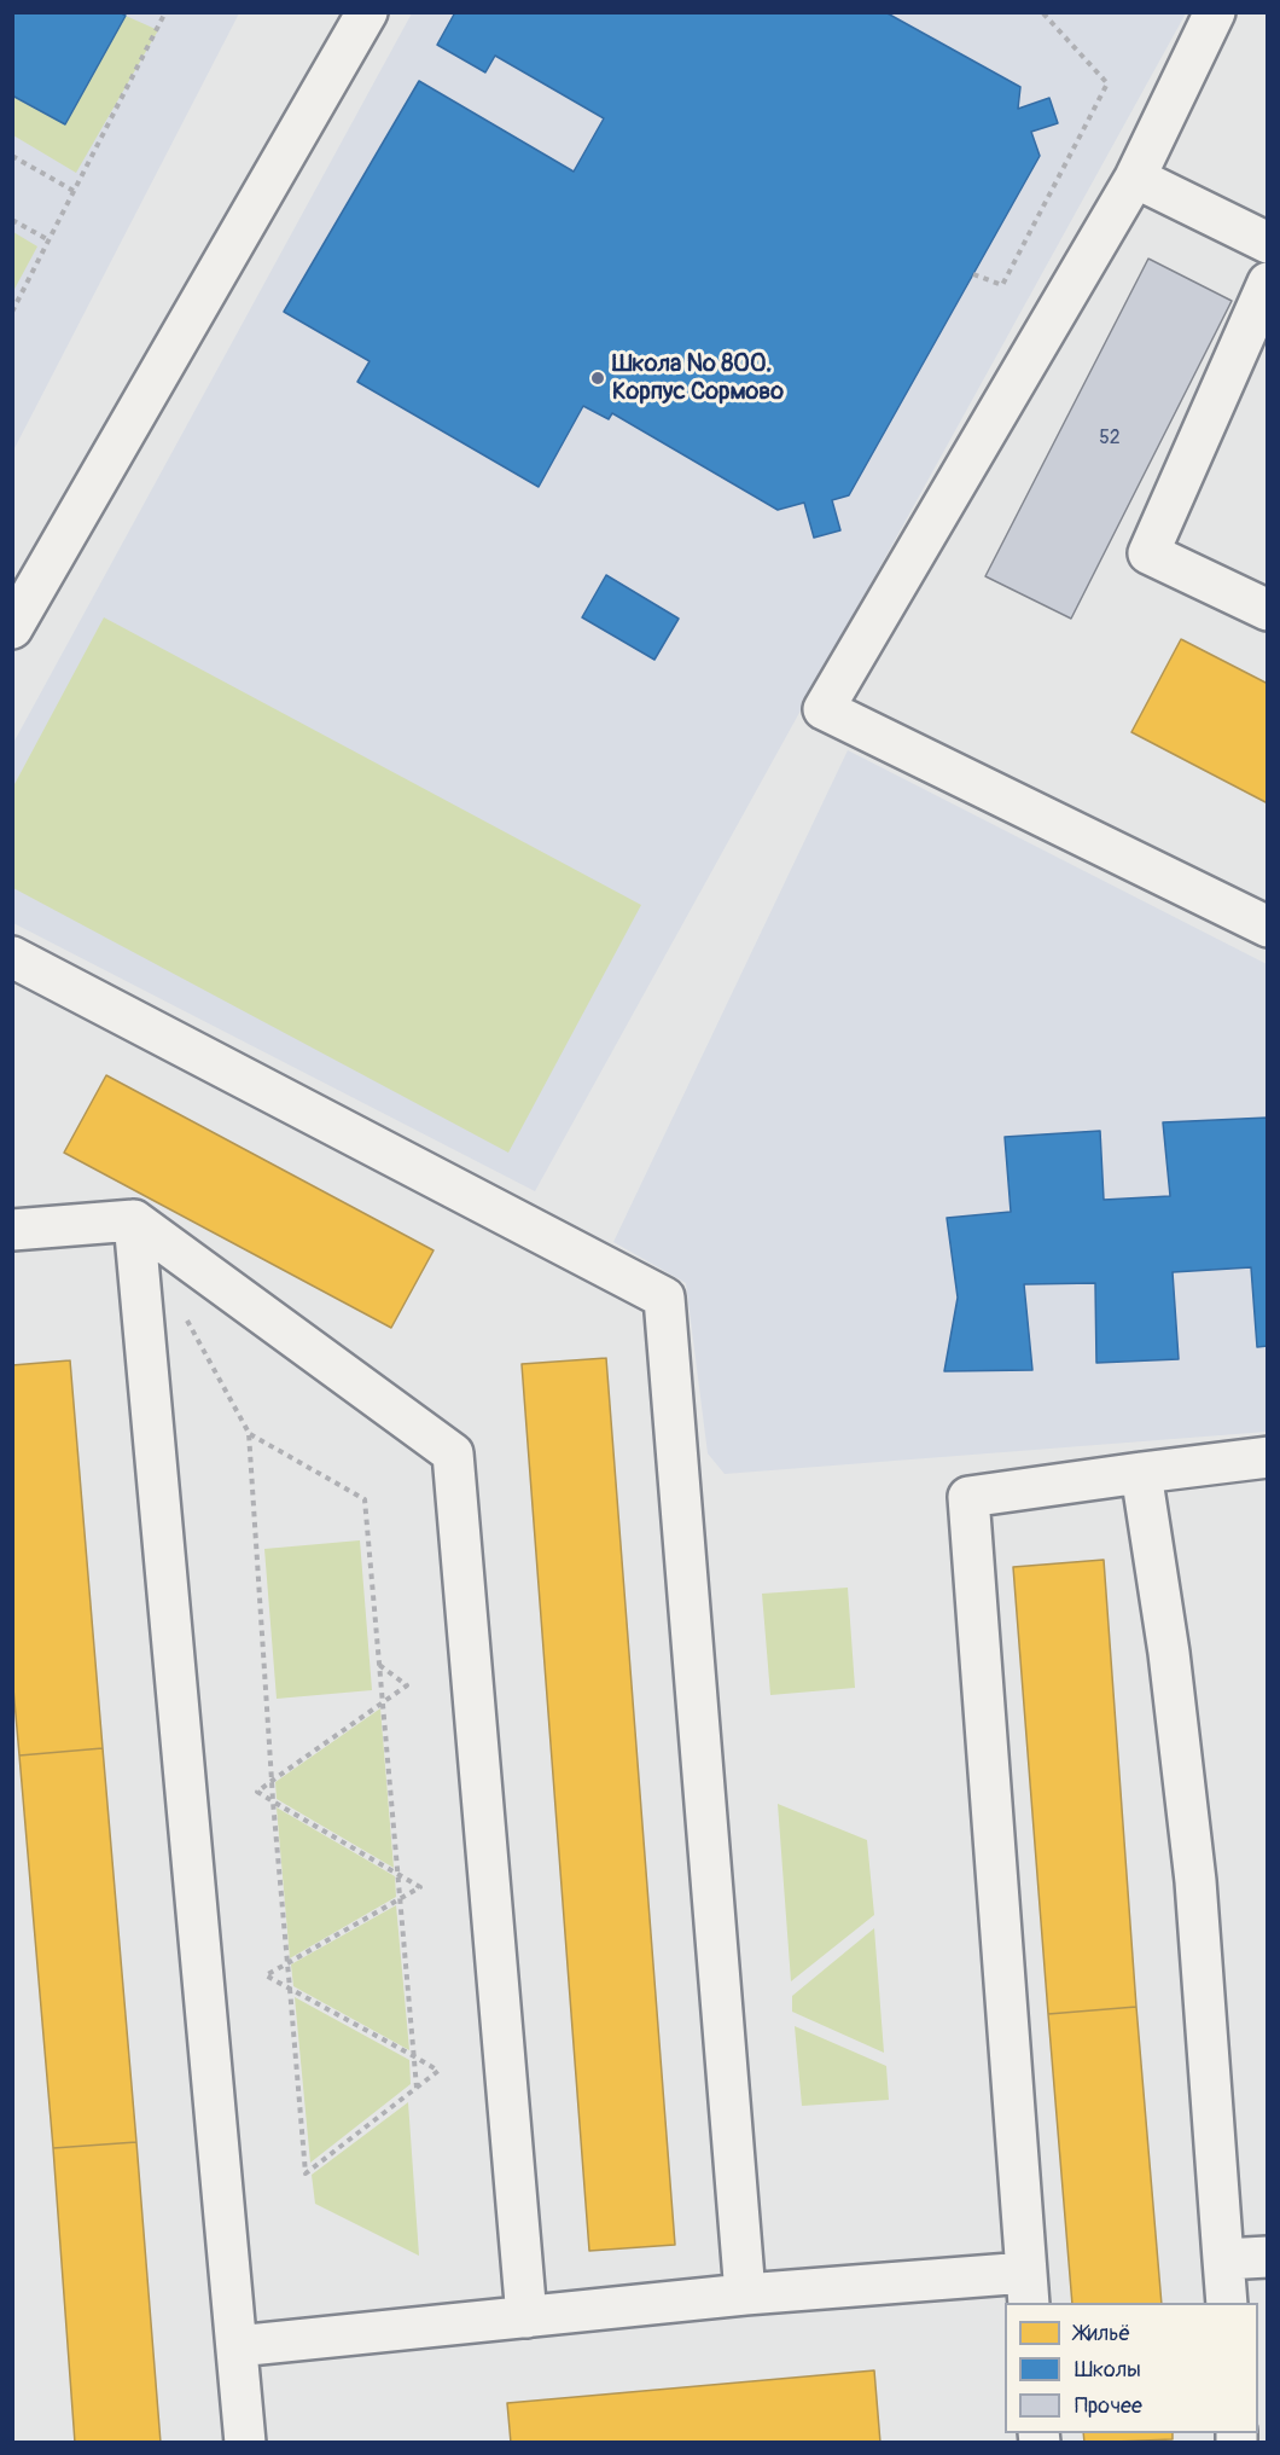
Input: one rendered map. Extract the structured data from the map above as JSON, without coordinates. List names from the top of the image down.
{
  "places": ["Школа № 800. Корпус Сормово"],
  "house_numbers": ["52"],
  "legend": ["Жильё", "Школы", "Прочее"]
}
